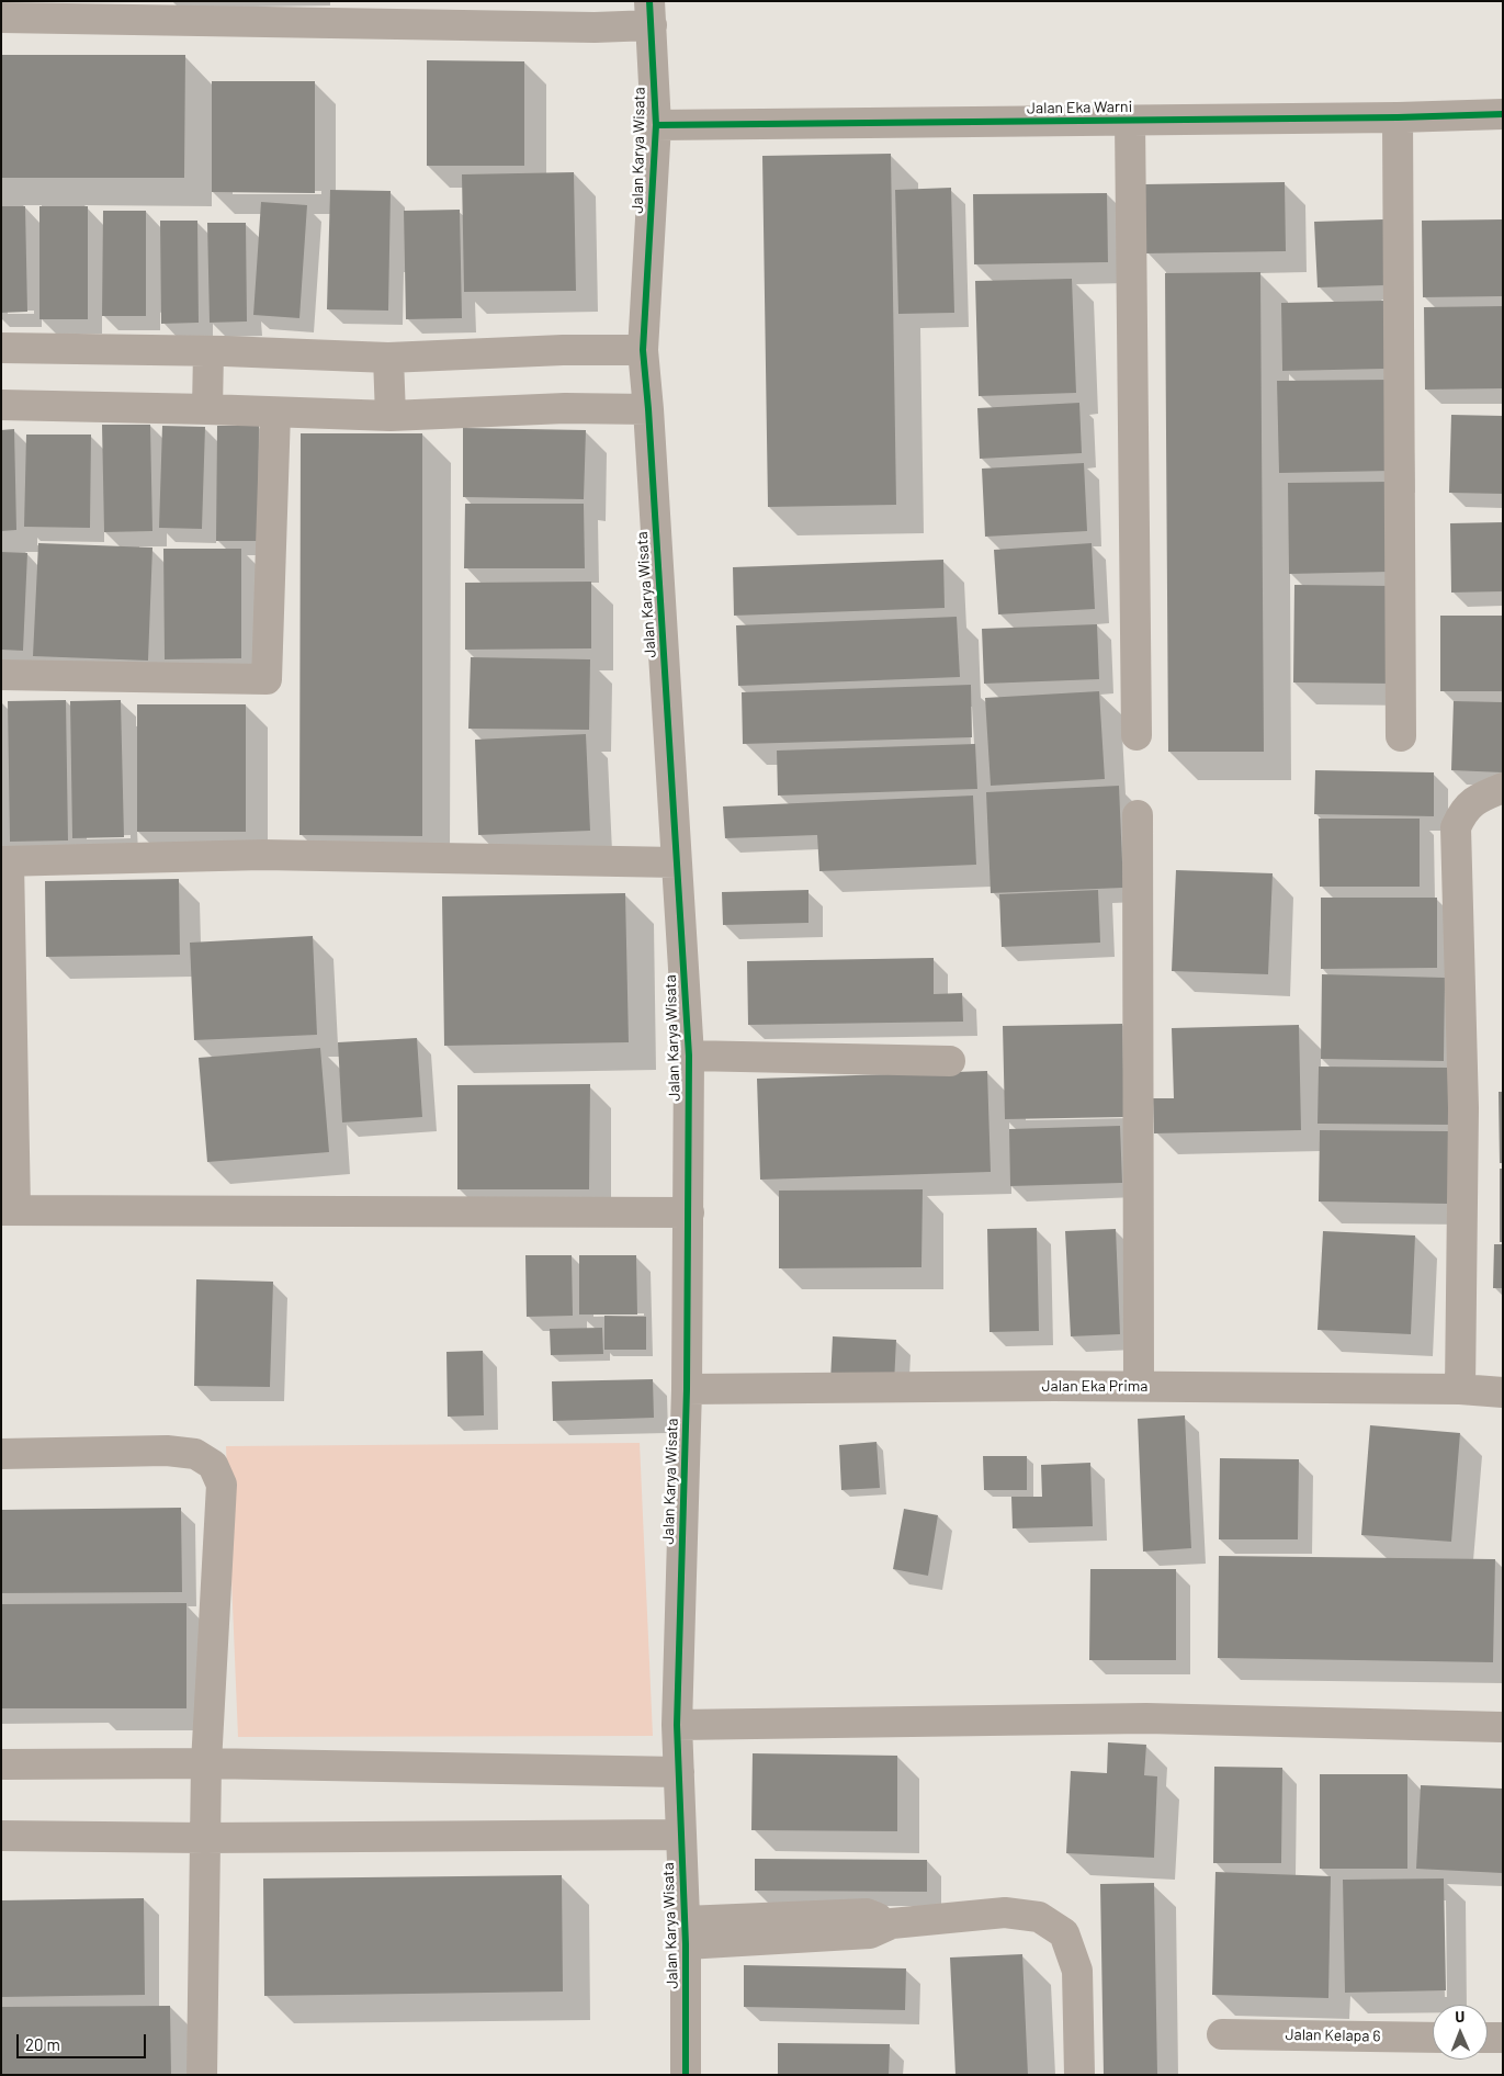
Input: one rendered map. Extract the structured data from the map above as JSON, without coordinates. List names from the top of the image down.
{
  "streets": {
    "street": [
      "Jalan Eka Warni",
      "Jalan Karya Wisata",
      "Jalan Eka Prima",
      "Jalan Kelapa 6"
    ]
  },
  "crossings": [
    ["Jalan Eka Warni", "Jalan Karya Wisata"],
    ["Jalan Karya Wisata", "Jalan Eka Prima"]
  ],
  "scale_bar": "20 m",
  "north": "top"
}
